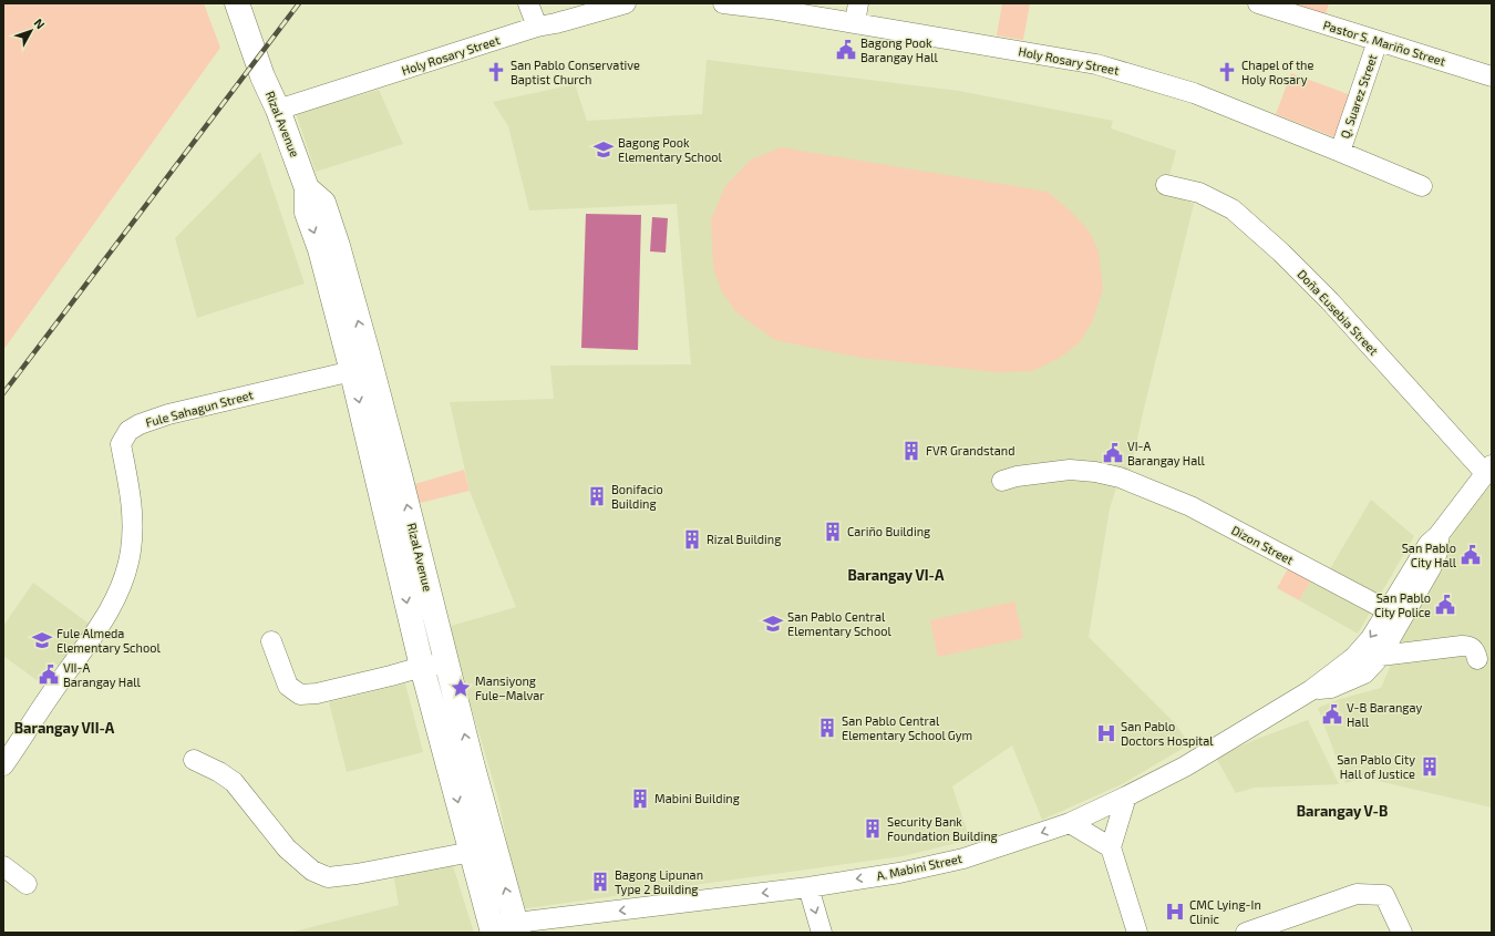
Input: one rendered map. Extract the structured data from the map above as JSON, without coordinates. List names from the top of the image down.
{
  "streets": {
    "main road": ["Rizal Avenue"],
    "street": [
      "Pastor S. Mariño Street",
      "Holy Rosary Street",
      "Q. Suarez Street",
      "Doña Eusebia Street",
      "Fule Sahagun Street",
      "Dizon Street",
      "A. Mabini Street"
    ]
  },
  "crossings": [
    ["Pastor S. Mariño Street", "Q. Suarez Street"],
    ["Holy Rosary Street", "Q. Suarez Street"],
    ["Holy Rosary Street", "Rizal Avenue"],
    ["Rizal Avenue", "Fule Sahagun Street"],
    ["Rizal Avenue", "A. Mabini Street"],
    ["Doña Eusebia Street", "A. Mabini Street"],
    ["Dizon Street", "A. Mabini Street"]
  ],
  "one_way": ["A. Mabini Street"],
  "districts": ["Barangay VI-A", "Barangay VII-A", "Barangay V-B"],
  "places": {
    "public building": [
      "Bagong Pook Barangay Hall",
      "VI-A Barangay Hall",
      "San Pablo City Hall",
      "San Pablo City Police",
      "VII-A Barangay Hall",
      "V-B Barangay Hall"
    ],
    "church": ["San Pablo Conservative Baptist Church", "Chapel of the Holy Rosary"],
    "school or university": ["Bagong Pook Elementary School", "San Pablo Central Elementary School", "Fule Almeda Elementary School"],
    "building": [
      "FVR Grandstand",
      "Bonifacio Building",
      "Cariño Building",
      "Rizal Building",
      "San Pablo Central Elementary School Gym",
      "San Pablo City Hall of Justice",
      "Mabini Building",
      "Security Bank Foundation Building",
      "Bagong Lipunan Type 2 Building"
    ],
    "place": ["Mansiyong Fule–Malvar"],
    "hospital": ["San Pablo Doctors Hospital", "CMC Lying-In Clinic"]
  },
  "north": "top right"
}
